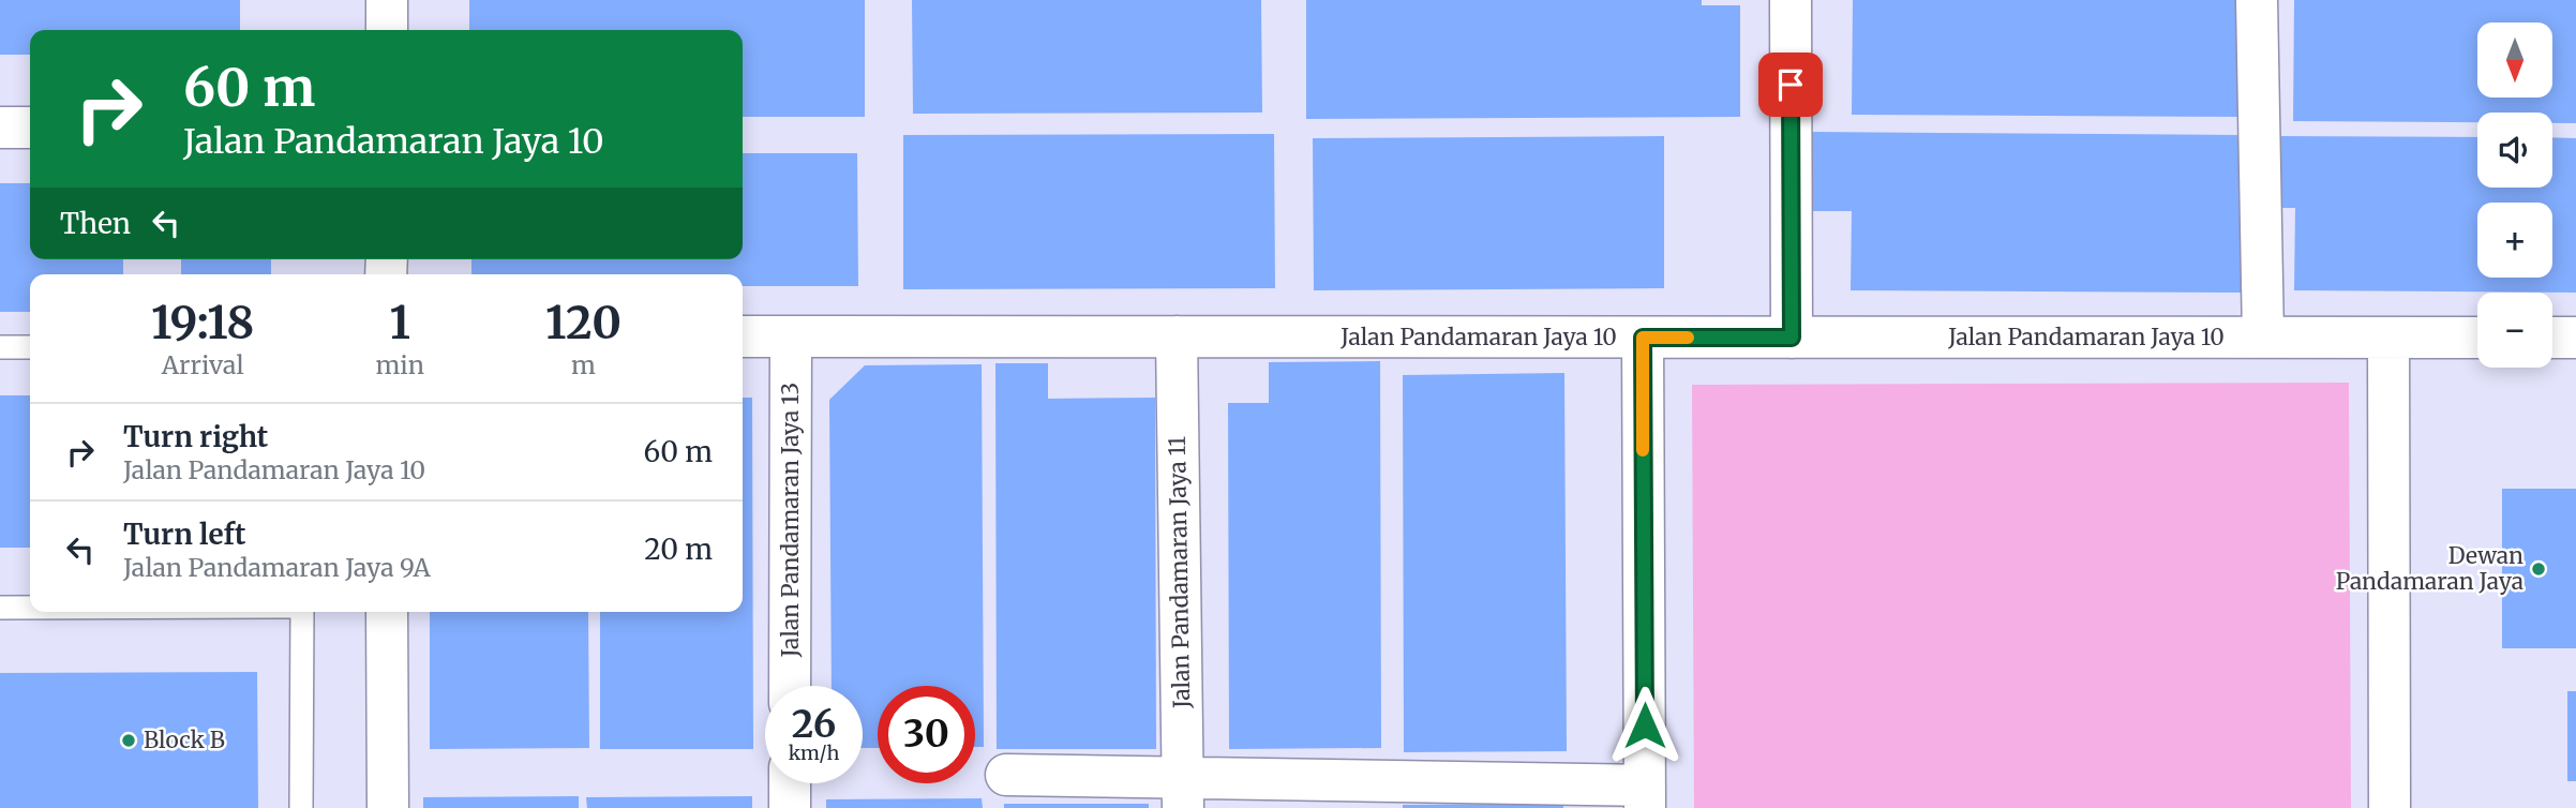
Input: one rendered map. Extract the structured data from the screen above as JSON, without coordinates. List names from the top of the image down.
{
  "streets": {
    "street": ["Jalan Pandamaran Jaya 10", "Jalan Pandamaran Jaya 13", "Jalan Pandamaran Jaya 11"]
  },
  "crossings": [
    ["Jalan Pandamaran Jaya 10", "Jalan Pandamaran Jaya 13"],
    ["Jalan Pandamaran Jaya 10", "Jalan Pandamaran Jaya 11"]
  ],
  "places": ["Dewan Pandamaran Jaya", "Block B"],
  "north": "bottom",
  "page": {
    "map_buttons": ["+", "−"],
    "turn": ["60 m", "Jalan Pandamaran Jaya 10"],
    "then": "Then",
    "eta": [
      "19:18",
      "Arrival",
      "1",
      "min",
      "120",
      "m"
    ],
    "list": [
      {
        "name": "Turn right",
        "note": "Jalan Pandamaran Jaya 10",
        "value": "60 m"
      },
      {
        "name": "Turn left",
        "note": "Jalan Pandamaran Jaya 9A",
        "value": "20 m"
      }
    ],
    "speed": "26 km/h",
    "limit": "30"
  }
}
